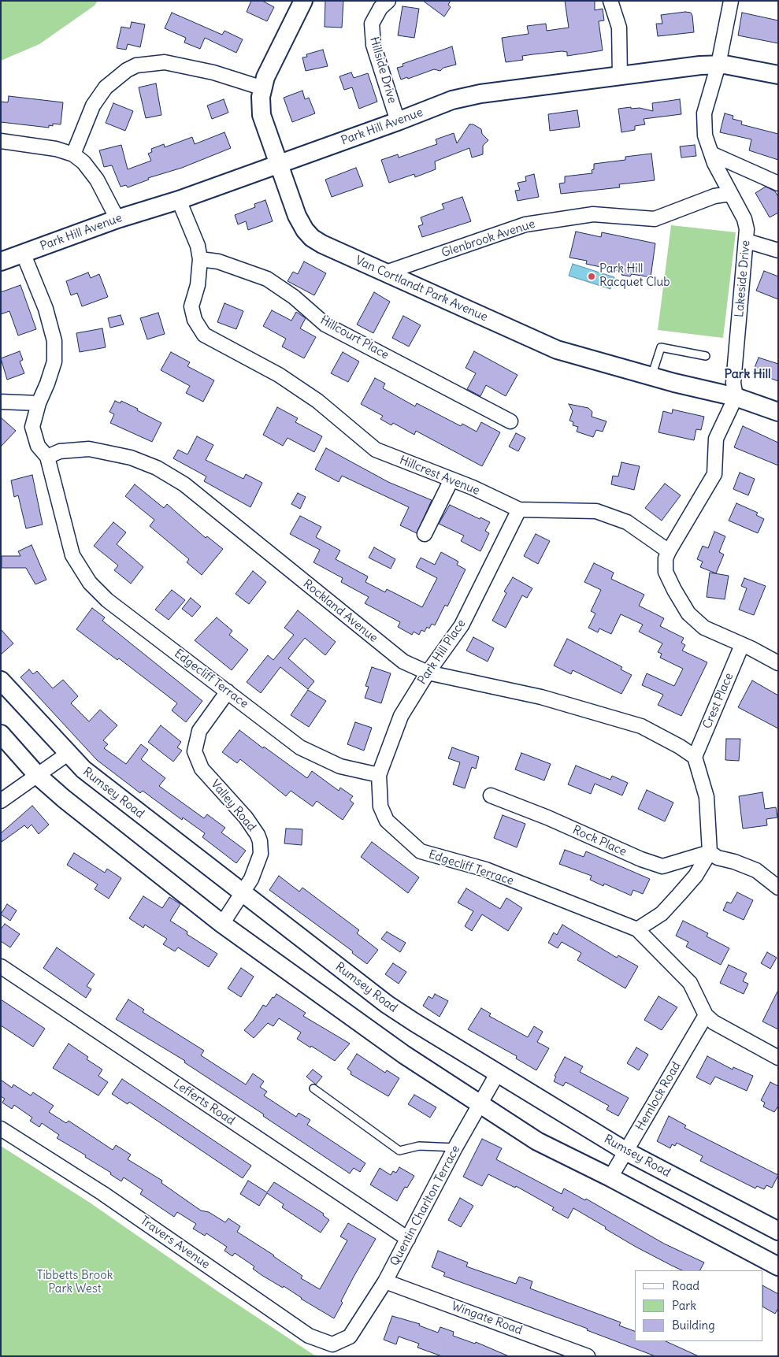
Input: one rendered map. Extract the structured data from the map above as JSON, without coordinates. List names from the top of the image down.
{
  "streets": {
    "street": [
      "Hillside Drive",
      "Park Hill Avenue",
      "Glenbrook Avenue",
      "Lakeside Drive",
      "Van Cortlandt Park Avenue",
      "Hillcourt Place",
      "Hillcrest Avenue",
      "Rockland Avenue",
      "Park Hill Place",
      "Edgecliff Terrace",
      "Crest Place",
      "Rumsey Road",
      "Valley Road",
      "Rock Place",
      "Hemlock Road",
      "Lefferts Road",
      "Quentin Charlton Terrace",
      "Travers Avenue",
      "Wingate Road"
    ]
  },
  "crossings": [
    ["Hillside Drive", "Park Hill Avenue"],
    ["Park Hill Avenue", "Lakeside Drive"],
    ["Park Hill Avenue", "Van Cortlandt Park Avenue"],
    ["Park Hill Avenue", "Hillcrest Avenue"],
    ["Glenbrook Avenue", "Lakeside Drive"],
    ["Glenbrook Avenue", "Van Cortlandt Park Avenue"],
    ["Lakeside Drive", "Van Cortlandt Park Avenue"],
    ["Hillcourt Place", "Hillcrest Avenue"],
    ["Hillcrest Avenue", "Park Hill Place"],
    ["Rockland Avenue", "Park Hill Place"],
    ["Rockland Avenue", "Edgecliff Terrace"],
    ["Rockland Avenue", "Crest Place"],
    ["Park Hill Place", "Edgecliff Terrace"],
    ["Edgecliff Terrace", "Valley Road"],
    ["Edgecliff Terrace", "Hemlock Road"],
    ["Rumsey Road", "Valley Road"],
    ["Rumsey Road", "Hemlock Road"],
    ["Rumsey Road", "Quentin Charlton Terrace"],
    ["Lefferts Road", "Quentin Charlton Terrace"],
    ["Quentin Charlton Terrace", "Travers Avenue"],
    ["Quentin Charlton Terrace", "Wingate Road"]
  ],
  "districts": ["Park Hill"],
  "parks": ["Tibbetts Brook Park West"],
  "places": ["Park Hill Racquet Club"],
  "legend": ["Road", "Park", "Building"]
}
